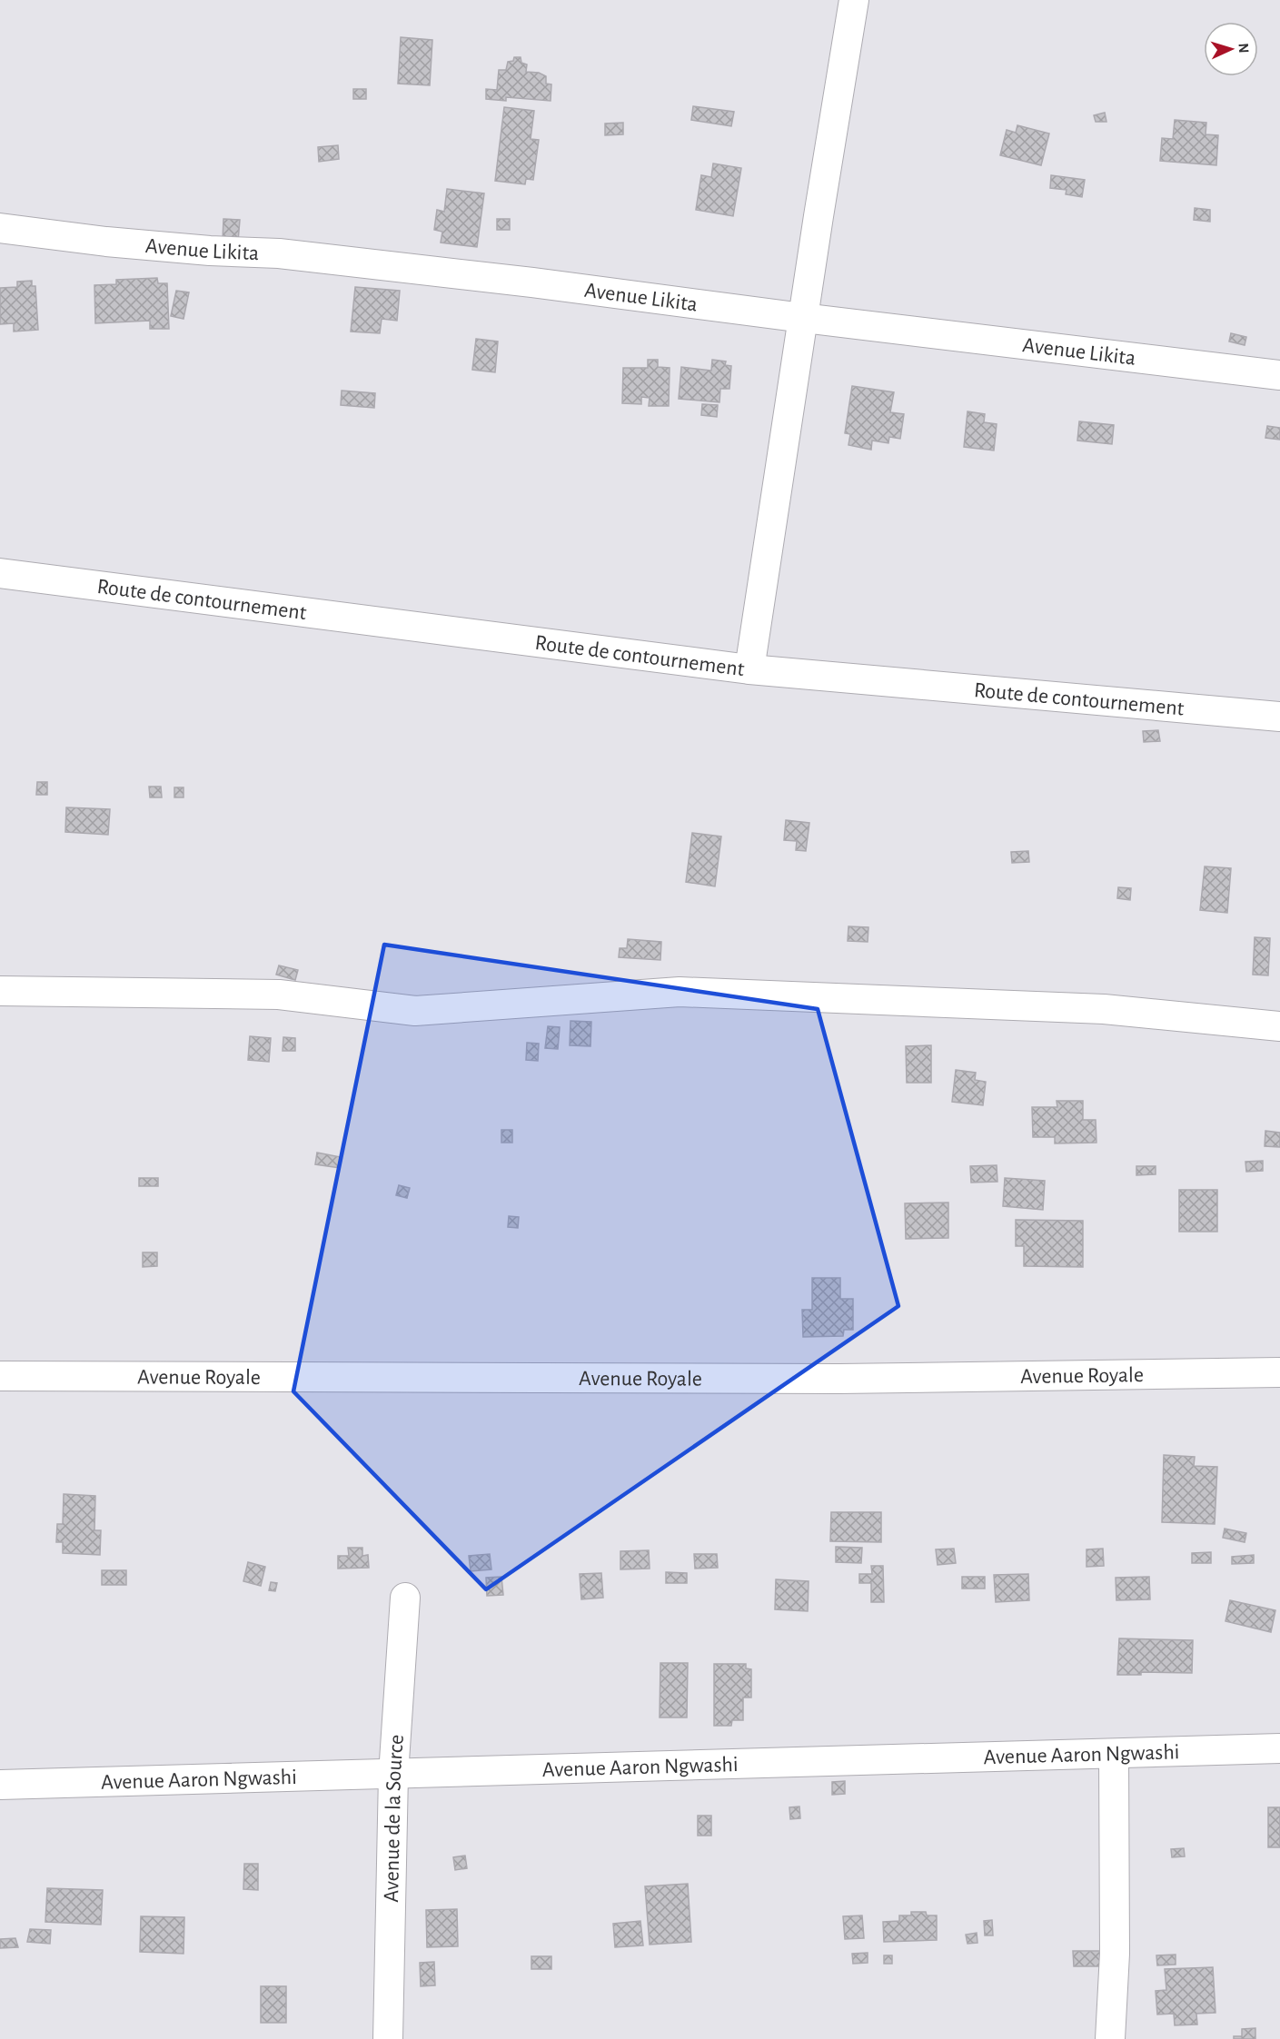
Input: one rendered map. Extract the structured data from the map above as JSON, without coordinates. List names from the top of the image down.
{
  "streets": {
    "street": [
      "Avenue Likita",
      "Route de contournement",
      "Avenue Royale",
      "Avenue Aaron Ngwashi",
      "Avenue de la Source"
    ]
  },
  "crossings": [
    ["Avenue Aaron Ngwashi", "Avenue de la Source"]
  ],
  "north": "right"
}
